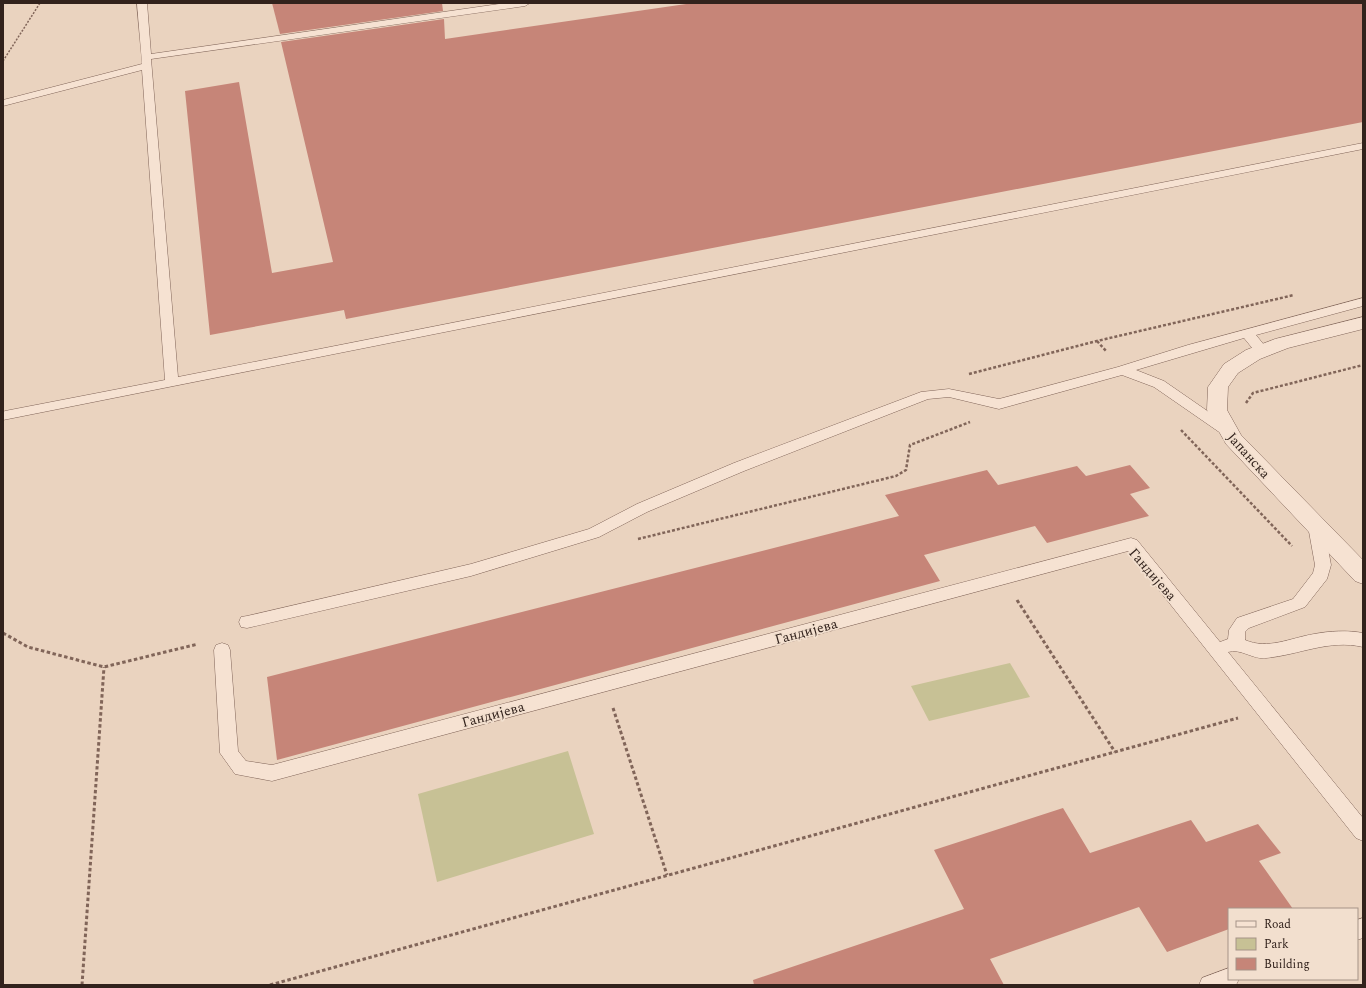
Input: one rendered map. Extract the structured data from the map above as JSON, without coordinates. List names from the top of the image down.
{
  "streets": {
    "street": ["Јапанска"],
    "lane": ["Гандијева"]
  },
  "legend": ["Road", "Park", "Building"]
}
